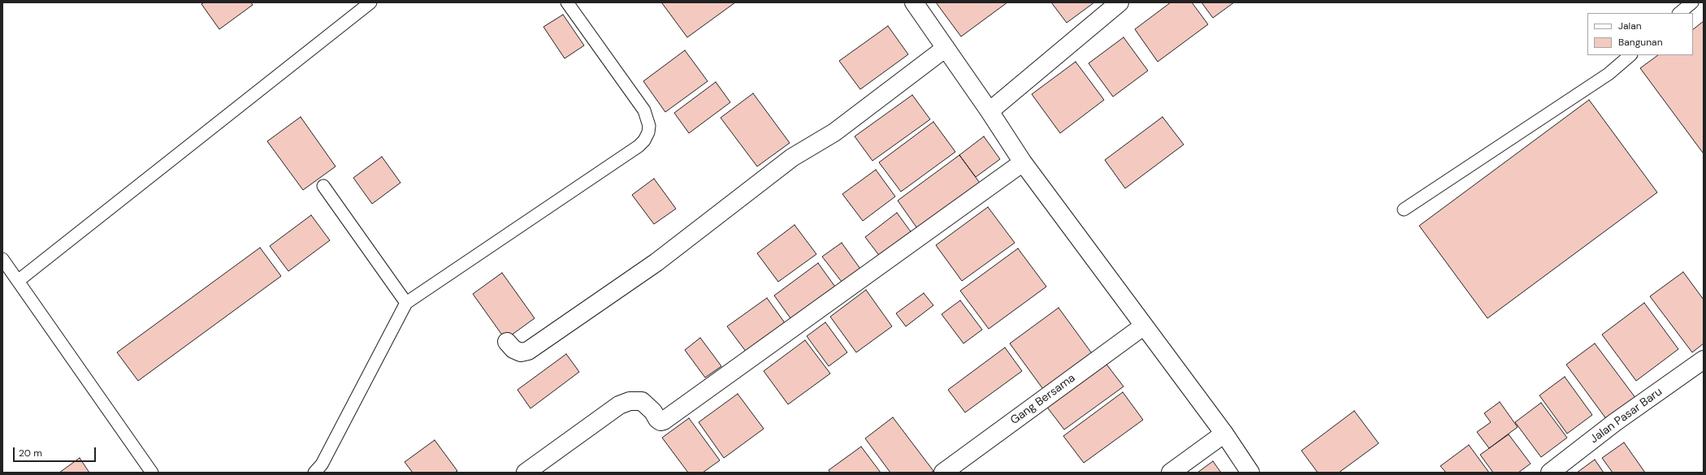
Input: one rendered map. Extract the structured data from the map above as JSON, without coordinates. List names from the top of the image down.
{
  "streets": {
    "street": ["Gang Bersama", "Jalan Pasar Baru"]
  },
  "legend": ["Jalan", "Bangunan"],
  "scale_bar": "20 m"
}
